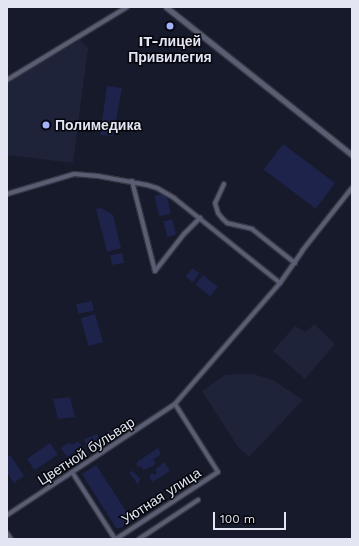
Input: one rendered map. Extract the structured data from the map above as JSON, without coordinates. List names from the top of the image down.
{
  "streets": {
    "street": ["Цветной бульвар", "Уютная улица"]
  },
  "crossings": [
    ["Цветной бульвар", "Уютная улица"]
  ],
  "places": ["IT-лицей Привилегия", "Полимедика"],
  "scale_bar": "100 m"
}
